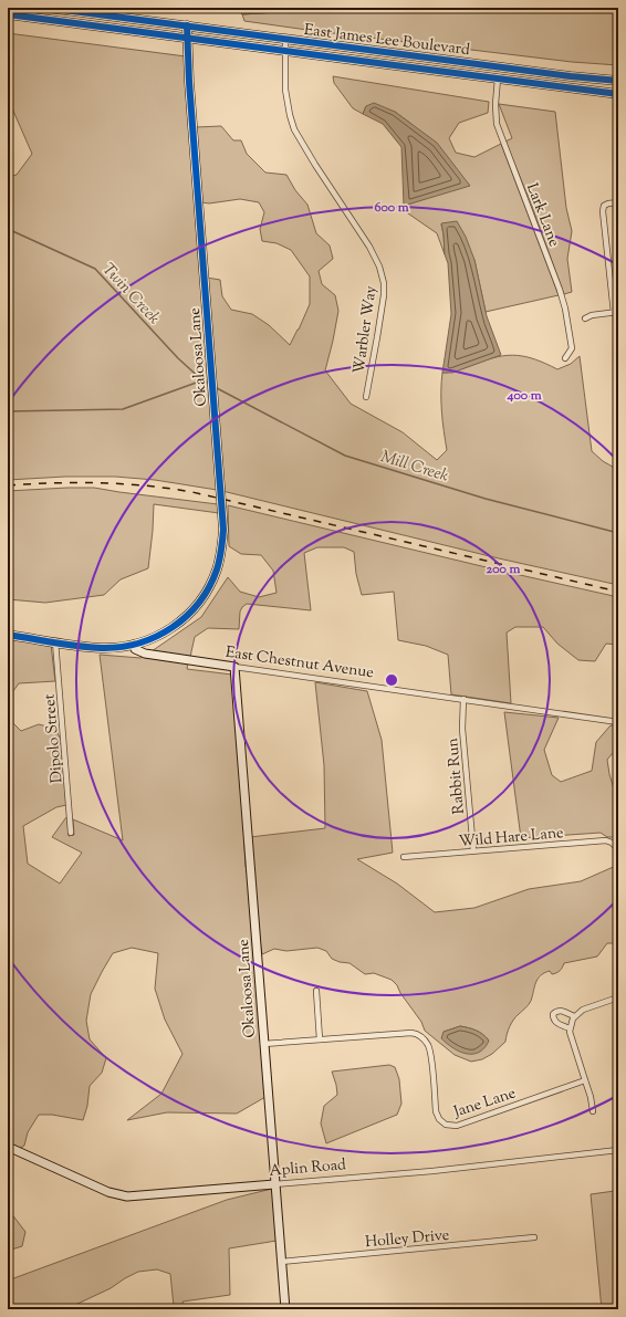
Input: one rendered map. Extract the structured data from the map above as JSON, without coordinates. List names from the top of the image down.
{
  "streets": {
    "main road": ["East James Lee Boulevard"],
    "street": [
      "Lark Lane",
      "Warbler Way",
      "Okaloosa Lane",
      "East Chestnut Avenue",
      "Dipolo Street",
      "Rabbit Run",
      "Wild Hare Lane",
      "Jane Lane",
      "Aplin Road",
      "Holley Drive"
    ]
  },
  "crossings": [
    ["East James Lee Boulevard", "Lark Lane"],
    ["East James Lee Boulevard", "Warbler Way"],
    ["East James Lee Boulevard", "Okaloosa Lane"],
    ["Okaloosa Lane", "East Chestnut Avenue"],
    ["Okaloosa Lane", "Jane Lane"],
    ["Okaloosa Lane", "Aplin Road"],
    ["Okaloosa Lane", "Holley Drive"],
    ["East Chestnut Avenue", "Rabbit Run"],
    ["Rabbit Run", "Wild Hare Lane"]
  ],
  "water": ["Twin Creek", "Mill Creek"],
  "rings": ["600 m", "400 m", "200 m"]
}
